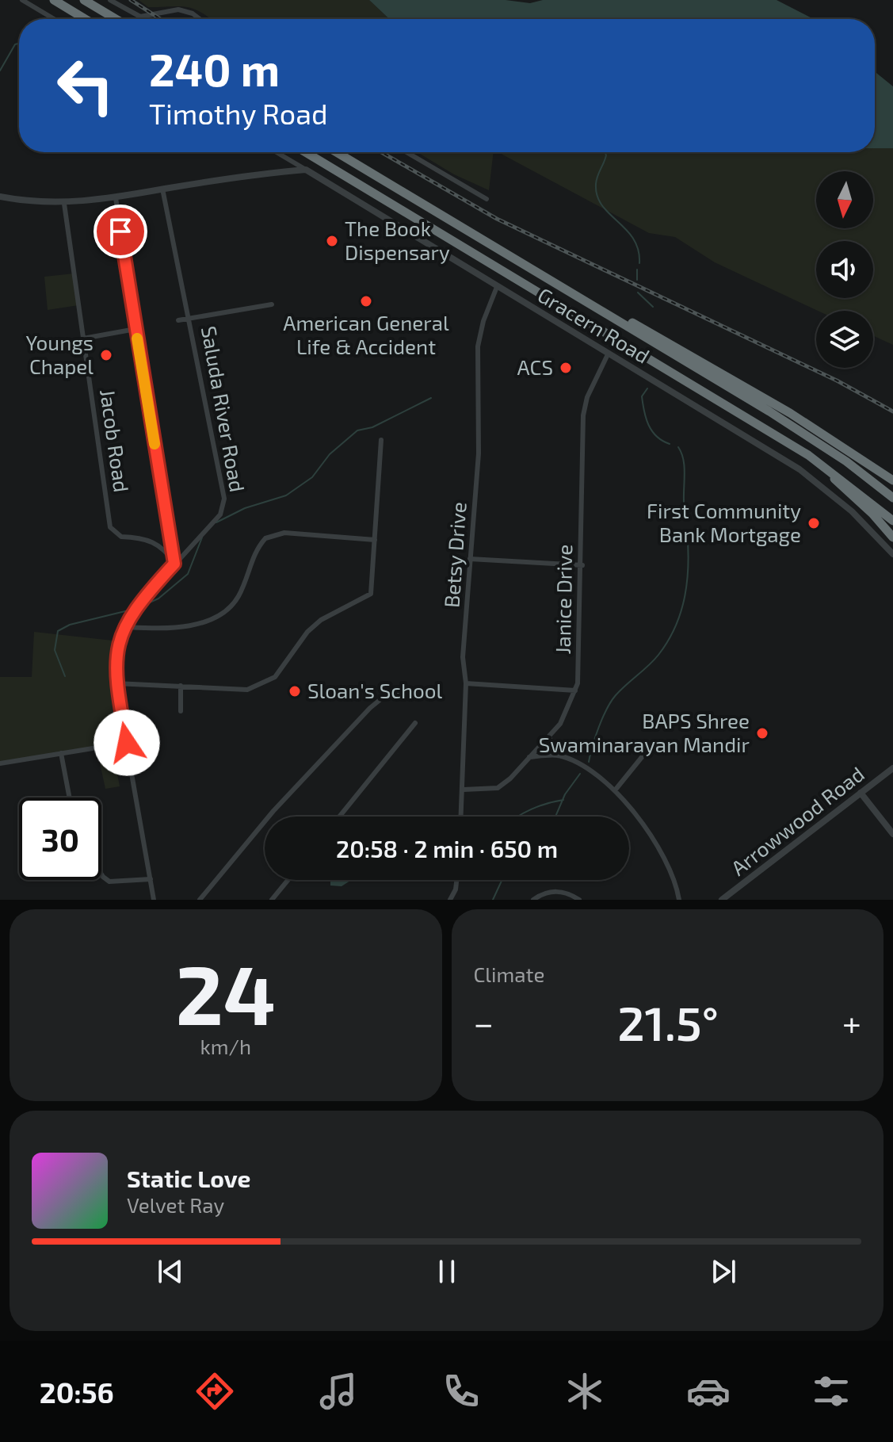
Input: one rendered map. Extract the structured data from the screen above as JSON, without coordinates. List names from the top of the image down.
{
  "streets": {
    "street": [
      "Gracern Road",
      "Saluda River Road",
      "Jacob Road",
      "Betsy Drive",
      "Janice Drive",
      "Arrowwood Road"
    ]
  },
  "crossings": [
    ["Gracern Road", "Betsy Drive"],
    ["Gracern Road", "Janice Drive"],
    ["Saluda River Road", "Jacob Road"],
    ["Betsy Drive", "Janice Drive"]
  ],
  "places": [
    "The Book Dispensary",
    "American General Life & Accident",
    "Youngs Chapel",
    "ACS",
    "First Community Bank Mortgage",
    "Sloan's School",
    "BAPS Shree Swaminarayan Mandir"
  ],
  "north": "bottom",
  "page": {
    "turn": ["240 m", "Timothy Road"],
    "limit": "30",
    "trip": "20:58 · 2 min · 650 m",
    "tile": [
      ["24", "km/h"],
      "Climate"
    ],
    "heat": ["−", "21.5°", "+"],
    "song": ["Static Love", "Velvet Ray"],
    "tabs": "20:56"
  }
}
